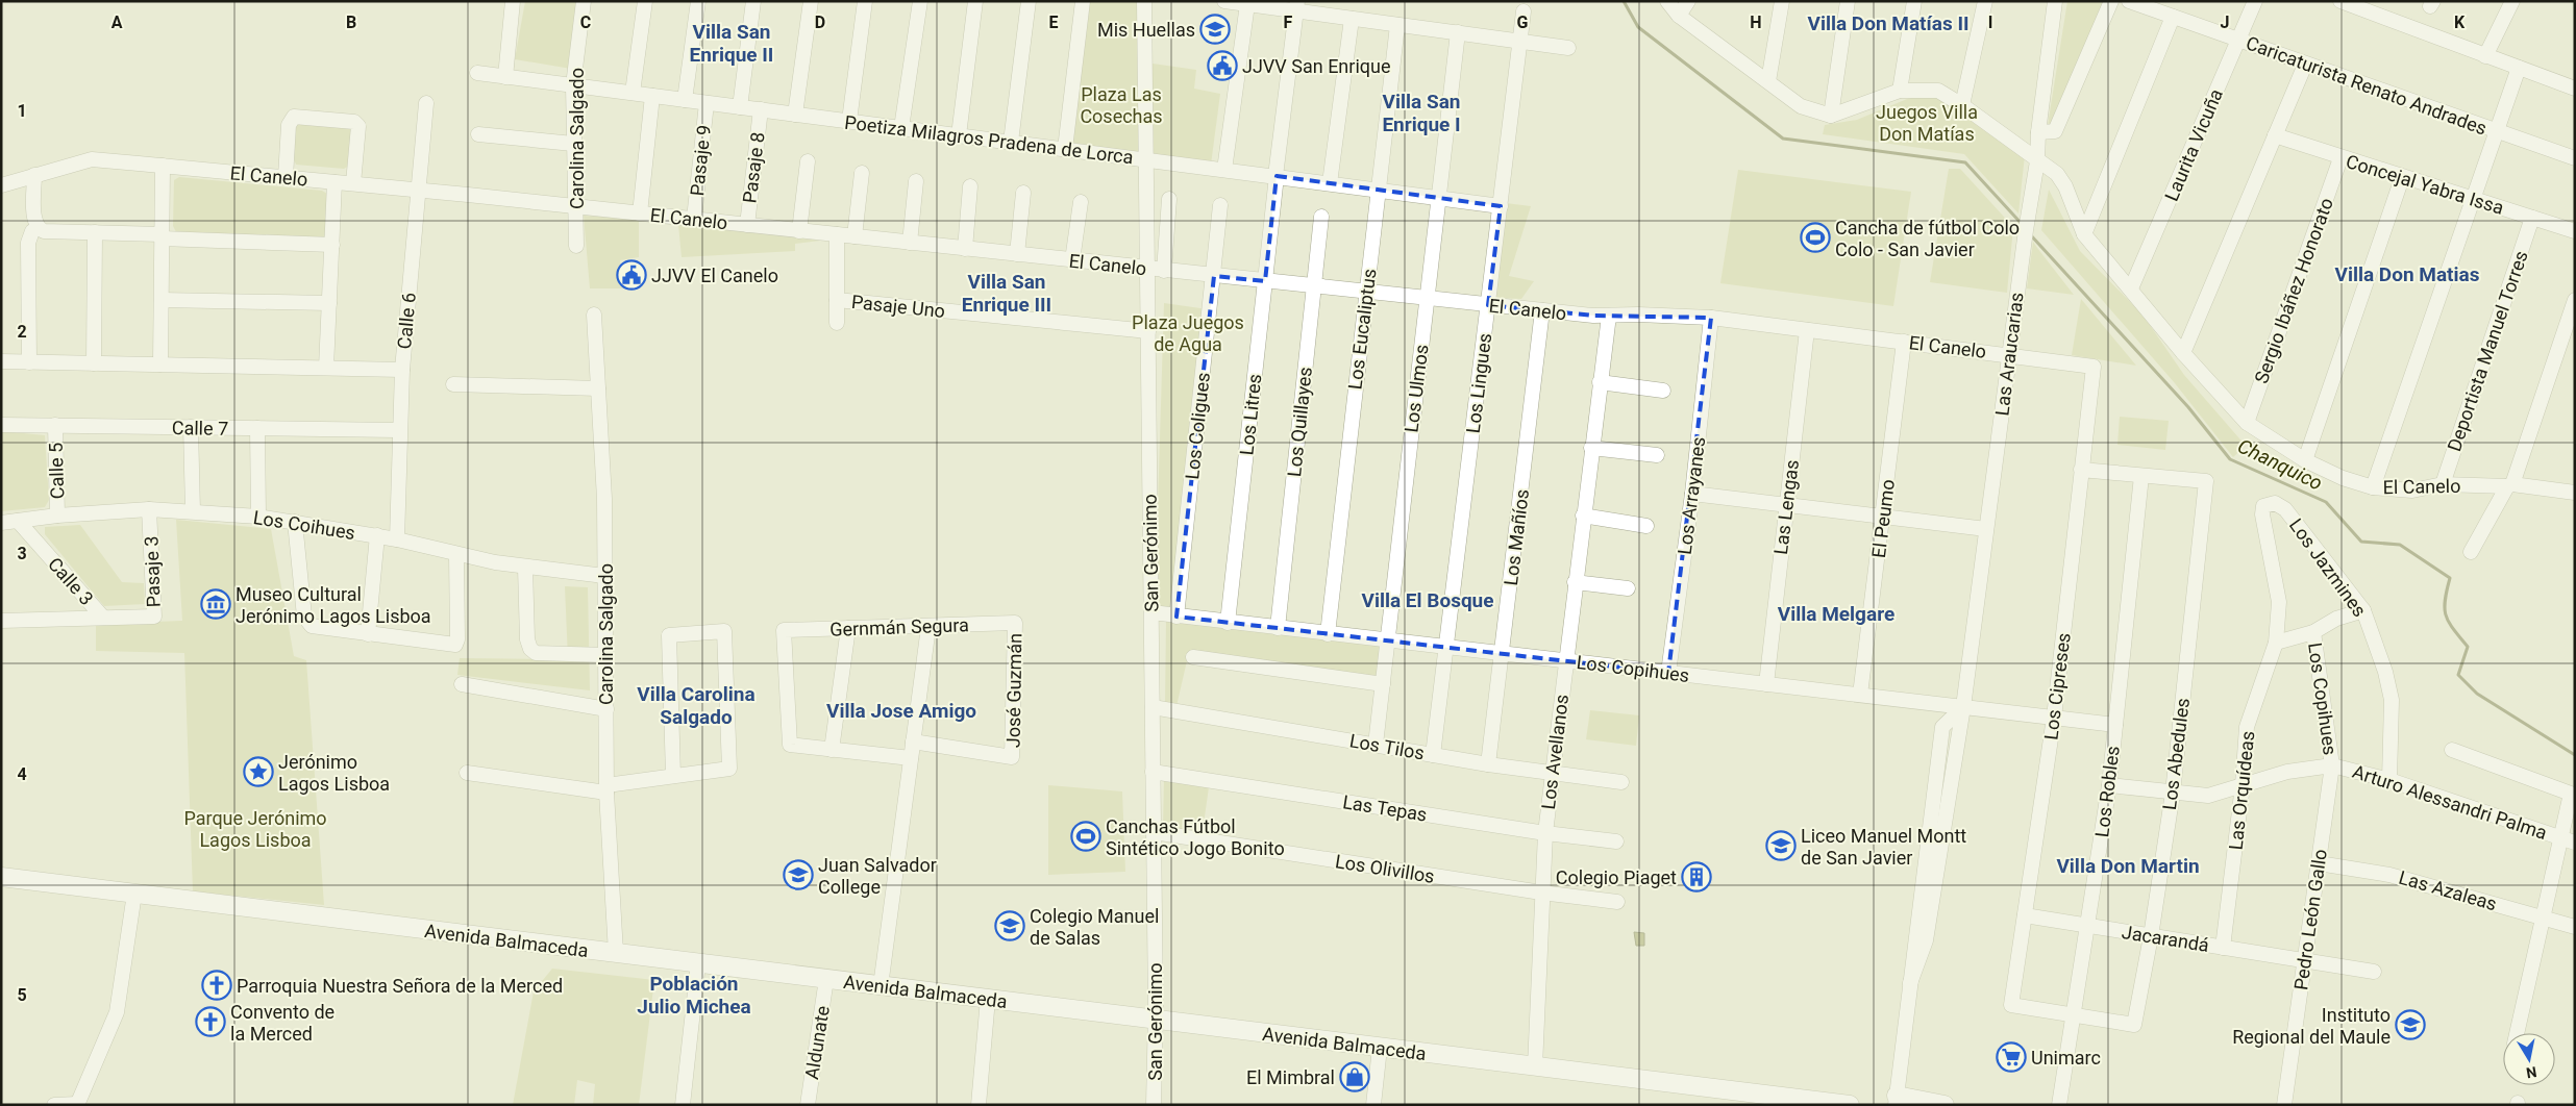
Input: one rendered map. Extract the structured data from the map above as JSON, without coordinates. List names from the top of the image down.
{
  "streets": {
    "main road": ["Avenida Balmaceda"],
    "street": [
      "Caricaturista Renato Andrades",
      "Carolina Salgado",
      "Poetiza Milagros Pradena de Lorca",
      "Laurita Vicuña",
      "Pasaje 9",
      "Pasaje 8",
      "El Canelo",
      "Concejal Yabra Issa",
      "Sergio Ibáñez Honorato",
      "Pasaje Uno",
      "Calle 6",
      "Los Eucaliptus",
      "Deportista Manuel Torres",
      "Las Araucarias",
      "Los Lingues",
      "Los Ulmos",
      "Los Litres",
      "Los Quillayes",
      "Los Coligues",
      "Calle 7",
      "Calle 5",
      "Los Arrayanes",
      "Las Lengas",
      "El Peumo",
      "Los Coihues",
      "Los Mañíos",
      "San Gerónimo",
      "Los Jazmines",
      "Pasaje 3",
      "Calle 3",
      "Gernmán Segura",
      "Los Copihues",
      "Los Cipreses",
      "José Guzmán",
      "Los Tilos",
      "Los Avellanos",
      "Los Abedules",
      "Las Orquídeas",
      "Los Robles",
      "Arturo Alessandri Palma",
      "Las Tepas",
      "Los Olivillos",
      "Las Azaleas",
      "Pedro León Gallo",
      "Jacarandá",
      "Aldunate"
    ]
  },
  "crossings": [
    ["Caricaturista Renato Andrades", "Laurita Vicuña"],
    ["Carolina Salgado", "Poetiza Milagros Pradena de Lorca"],
    ["Carolina Salgado", "El Canelo"],
    ["Carolina Salgado", "Los Coihues"],
    ["Carolina Salgado", "Avenida Balmaceda"],
    ["Poetiza Milagros Pradena de Lorca", "Pasaje 9"],
    ["Poetiza Milagros Pradena de Lorca", "Pasaje 8"],
    ["Poetiza Milagros Pradena de Lorca", "Los Eucaliptus"],
    ["Poetiza Milagros Pradena de Lorca", "Los Lingues"],
    ["Poetiza Milagros Pradena de Lorca", "Los Ulmos"],
    ["Poetiza Milagros Pradena de Lorca", "Los Litres"],
    ["Poetiza Milagros Pradena de Lorca", "San Gerónimo"],
    ["Laurita Vicuña", "El Canelo"],
    ["Pasaje 9", "El Canelo"],
    ["Pasaje 8", "El Canelo"],
    ["El Canelo", "Sergio Ibáñez Honorato"],
    ["El Canelo", "Pasaje Uno"],
    ["El Canelo", "Calle 6"],
    ["El Canelo", "Los Eucaliptus"],
    ["El Canelo", "Deportista Manuel Torres"],
    ["El Canelo", "Las Araucarias"],
    ["El Canelo", "Los Lingues"],
    ["El Canelo", "Los Ulmos"],
    ["El Canelo", "Los Litres"],
    ["El Canelo", "Los Quillayes"],
    ["El Canelo", "Los Coligues"],
    ["El Canelo", "Los Arrayanes"],
    ["El Canelo", "Las Lengas"],
    ["El Canelo", "El Peumo"],
    ["El Canelo", "Los Mañíos"],
    ["El Canelo", "San Gerónimo"],
    ["El Canelo", "Los Cipreses"],
    ["El Canelo", "Los Avellanos"],
    ["Concejal Yabra Issa", "Sergio Ibáñez Honorato"],
    ["Concejal Yabra Issa", "Deportista Manuel Torres"],
    ["Pasaje Uno", "San Gerónimo"],
    ["Calle 6", "Calle 7"],
    ["Calle 6", "Los Coihues"],
    ["Los Eucaliptus", "Los Copihues"],
    ["Las Araucarias", "Los Copihues"],
    ["Los Lingues", "Los Copihues"],
    ["Los Lingues", "Los Tilos"],
    ["Los Ulmos", "Los Copihues"],
    ["Los Ulmos", "Los Tilos"],
    ["Los Litres", "Los Copihues"],
    ["Los Quillayes", "Los Copihues"],
    ["Los Coligues", "Los Copihues"],
    ["Calle 7", "Calle 5"],
    ["Calle 5", "Los Coihues"],
    ["Los Arrayanes", "Los Copihues"],
    ["Las Lengas", "Los Copihues"],
    ["El Peumo", "Los Copihues"],
    ["Los Coihues", "Pasaje 3"],
    ["Los Coihues", "Calle 3"],
    ["Los Mañíos", "Los Copihues"],
    ["Los Mañíos", "Los Tilos"],
    ["San Gerónimo", "Los Copihues"],
    ["San Gerónimo", "Los Tilos"],
    ["San Gerónimo", "Las Tepas"],
    ["San Gerónimo", "Los Olivillos"],
    ["San Gerónimo", "Avenida Balmaceda"],
    ["Los Jazmines", "Las Orquídeas"],
    ["Los Jazmines", "Arturo Alessandri Palma"],
    ["Pasaje 3", "Calle 3"],
    ["Gernmán Segura", "José Guzmán"],
    ["Los Copihues", "Los Cipreses"],
    ["Los Copihues", "Los Avellanos"],
    ["Los Copihues", "Los Robles"],
    ["Los Copihues", "Arturo Alessandri Palma"],
    ["Los Copihues", "Pedro León Gallo"],
    ["Los Cipreses", "Los Abedules"],
    ["Los Cipreses", "Los Robles"],
    ["Los Cipreses", "Jacarandá"],
    ["Los Tilos", "Los Avellanos"],
    ["Los Avellanos", "Las Tepas"],
    ["Los Avellanos", "Los Olivillos"],
    ["Los Avellanos", "Avenida Balmaceda"],
    ["Los Abedules", "Los Robles"],
    ["Los Abedules", "Arturo Alessandri Palma"],
    ["Los Abedules", "Jacarandá"],
    ["Las Orquídeas", "Arturo Alessandri Palma"],
    ["Las Orquídeas", "Jacarandá"],
    ["Los Robles", "Arturo Alessandri Palma"],
    ["Los Robles", "Jacarandá"],
    ["Arturo Alessandri Palma", "Pedro León Gallo"],
    ["Las Azaleas", "Pedro León Gallo"],
    ["Pedro León Gallo", "Jacarandá"],
    ["Avenida Balmaceda", "Aldunate"]
  ],
  "districts": [
    "Villa Don Matías II",
    "Villa San Enrique II",
    "Villa San Enrique I",
    "Villa Don Matias",
    "Villa San Enrique III",
    "Villa El Bosque",
    "Villa Melgare",
    "Villa Carolina Salgado",
    "Villa Jose Amigo",
    "Villa Don Martin",
    "Población Julio Michea"
  ],
  "water": ["Chanquico"],
  "parks": [
    "Plaza Las Cosechas",
    "Juegos Villa Don Matías",
    "Plaza Juegos de Agua",
    "Parque Jerónimo Lagos Lisboa"
  ],
  "places": {
    "school or university": [
      "Mis Huellas",
      "Liceo Manuel Montt de San Javier",
      "Juan Salvador College",
      "Colegio Manuel de Salas",
      "Instituto Regional del Maule"
    ],
    "public building": ["JJVV San Enrique", "JJVV El Canelo"],
    "sports": ["Cancha de fútbol Colo Colo - San Javier", "Canchas Fútbol Sintético Jogo Bonito"],
    "museum": ["Museo Cultural Jerónimo Lagos Lisboa"],
    "place": ["Jerónimo Lagos Lisboa"],
    "building": ["Colegio Piaget"],
    "church": ["Parroquia Nuestra Señora de la Merced", "Convento de la Merced"],
    "supermarket": ["Unimarc"],
    "shop": ["El Mimbral"]
  },
  "north": "bottom",
  "grid": {
    "columns": [
      "A",
      "B",
      "C",
      "D",
      "E",
      "F",
      "G",
      "H",
      "I",
      "J",
      "K"
    ],
    "rows": [
      "1",
      "2",
      "3",
      "4",
      "5"
    ]
  }
}
